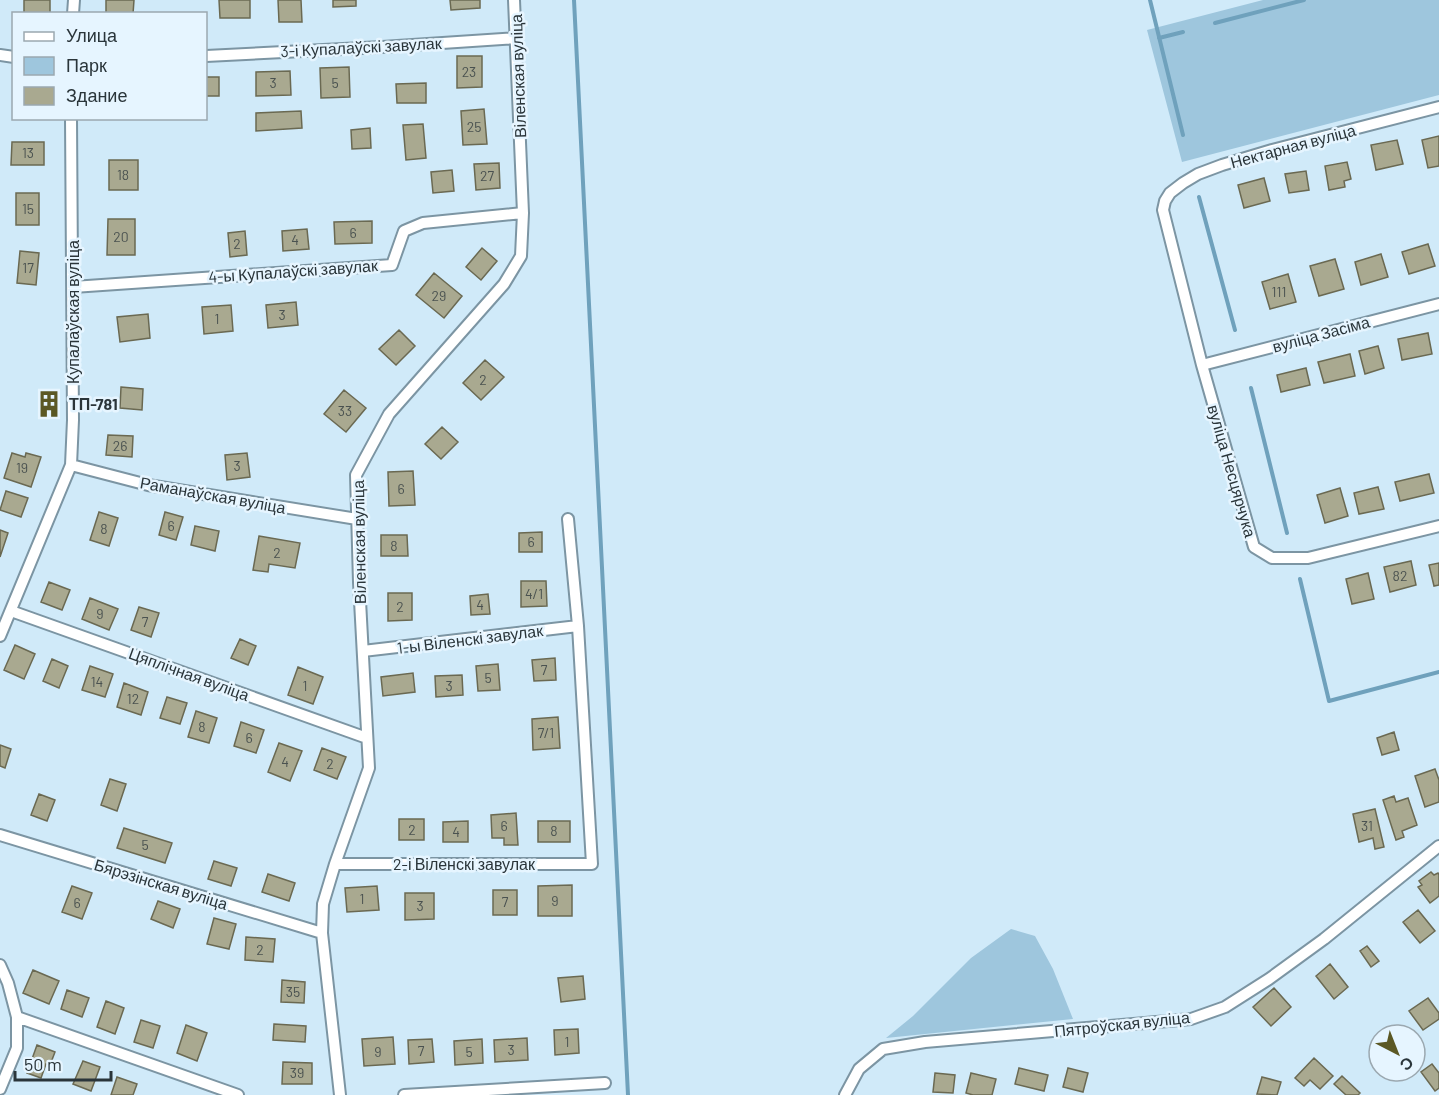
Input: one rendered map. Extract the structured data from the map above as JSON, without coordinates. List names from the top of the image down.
{
  "streets": {
    "street": [
      "3-і Купалаўскі завулак",
      "Віленская вуліца",
      "Нектарная вуліца",
      "4-ы Купалаўскі завулак",
      "Купалаўская вуліца",
      "вуліца Засіма",
      "вуліца Несцярчука",
      "Раманаўская вуліца",
      "1-ы Віленскі завулак",
      "Цяплічная вуліца",
      "2-і Віленскі завулак",
      "Бярэзінская вуліца",
      "Пятроўская вуліца"
    ]
  },
  "crossings": [
    ["3-і Купалаўскі завулак", "Віленская вуліца"],
    ["Віленская вуліца", "4-ы Купалаўскі завулак"],
    ["Віленская вуліца", "Раманаўская вуліца"],
    ["Віленская вуліца", "1-ы Віленскі завулак"],
    ["Віленская вуліца", "Цяплічная вуліца"],
    ["Віленская вуліца", "2-і Віленскі завулак"],
    ["Віленская вуліца", "Бярэзінская вуліца"],
    ["Нектарная вуліца", "вуліца Несцярчука"],
    ["4-ы Купалаўскі завулак", "Купалаўская вуліца"],
    ["Купалаўская вуліца", "Раманаўская вуліца"],
    ["Купалаўская вуліца", "Цяплічная вуліца"],
    ["вуліца Засіма", "вуліца Несцярчука"],
    ["1-ы Віленскі завулак", "2-і Віленскі завулак"]
  ],
  "places": {
    "building": ["ТП-781"]
  },
  "house_numbers": [
    "23",
    "3",
    "5",
    "25",
    "13",
    "18",
    "27",
    "15",
    "6",
    "20",
    "4",
    "2",
    "17",
    "111",
    "29",
    "3",
    "1",
    "2",
    "33",
    "26",
    "3",
    "19",
    "6",
    "6",
    "8",
    "6",
    "8",
    "2",
    "82",
    "4/1",
    "4",
    "2",
    "9",
    "7",
    "7",
    "5",
    "14",
    "1",
    "3",
    "12",
    "8",
    "7/1",
    "6",
    "4",
    "2",
    "6",
    "31",
    "2",
    "8",
    "4",
    "5",
    "1",
    "9",
    "7",
    "6",
    "3",
    "2",
    "35",
    "1",
    "3",
    "7",
    "9",
    "5",
    "39"
  ],
  "legend": ["Улица", "Парк", "Здание"],
  "scale_bar": "50 m",
  "north": "bottom right"
}
